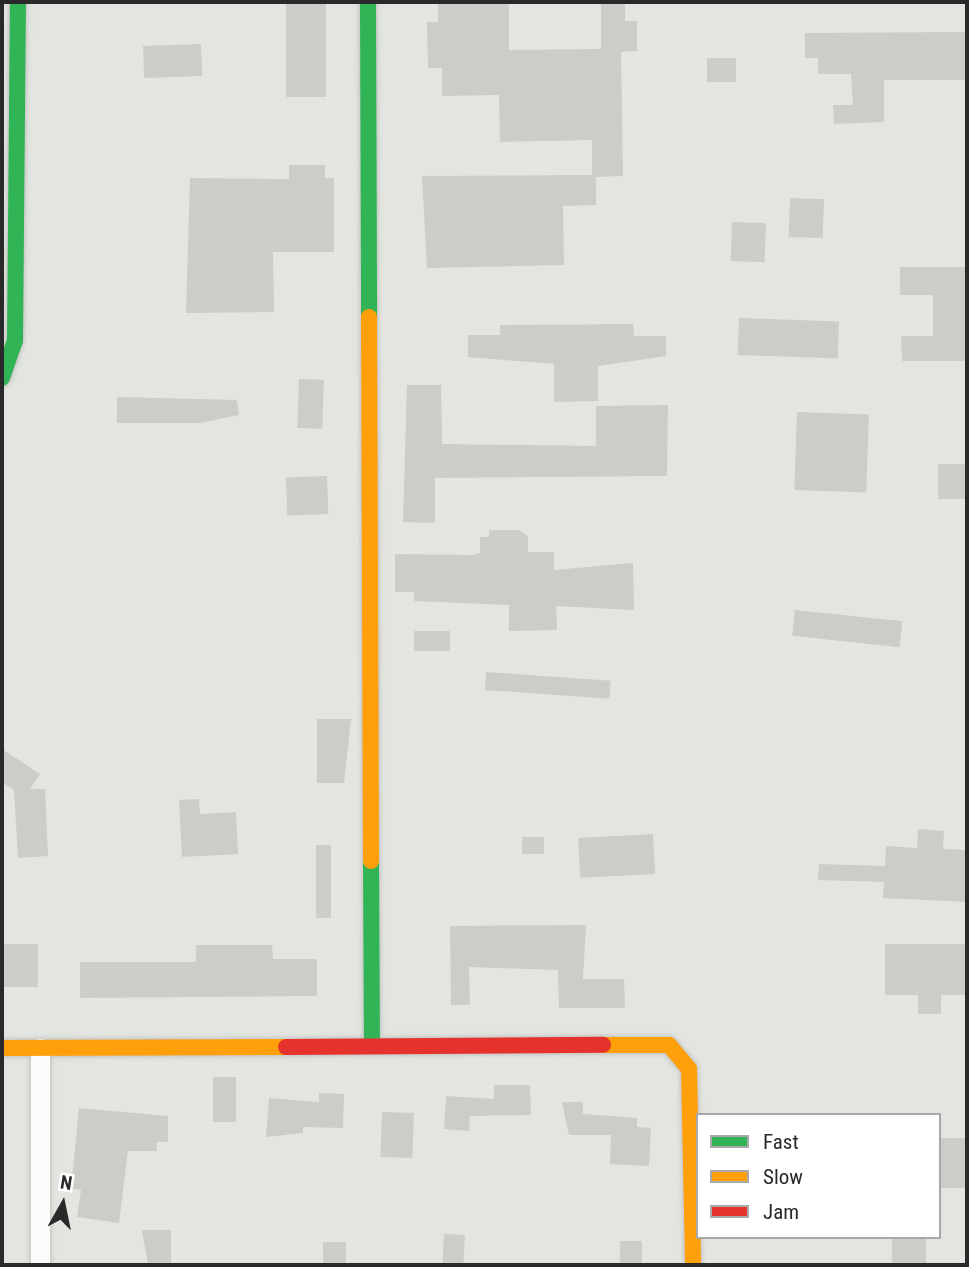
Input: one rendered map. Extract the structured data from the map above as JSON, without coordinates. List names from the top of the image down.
{
  "legend": ["Fast", "Slow", "Jam"],
  "north": "top"
}
